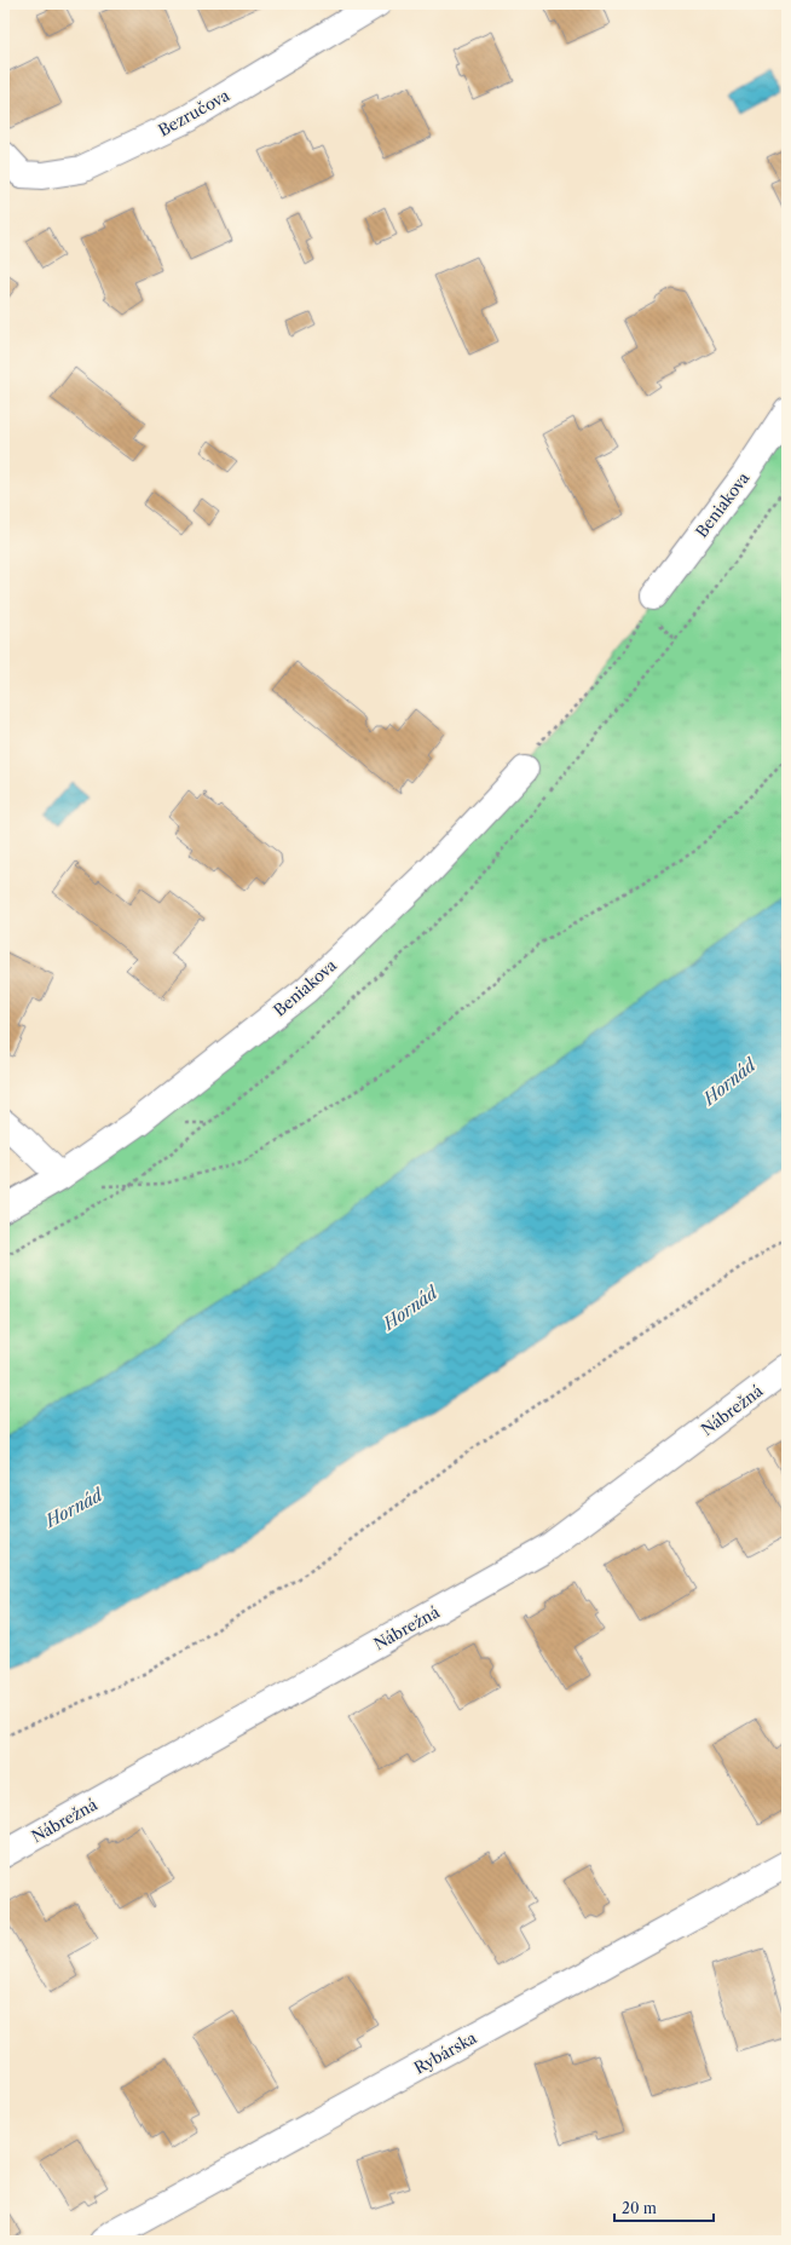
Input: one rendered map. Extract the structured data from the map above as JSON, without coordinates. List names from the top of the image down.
{
  "streets": {
    "street": [
      "Bezručova",
      "Beniakova",
      "Nábrežná",
      "Rybárska"
    ]
  },
  "water": ["Hornád"],
  "scale_bar": "20 m"
}
